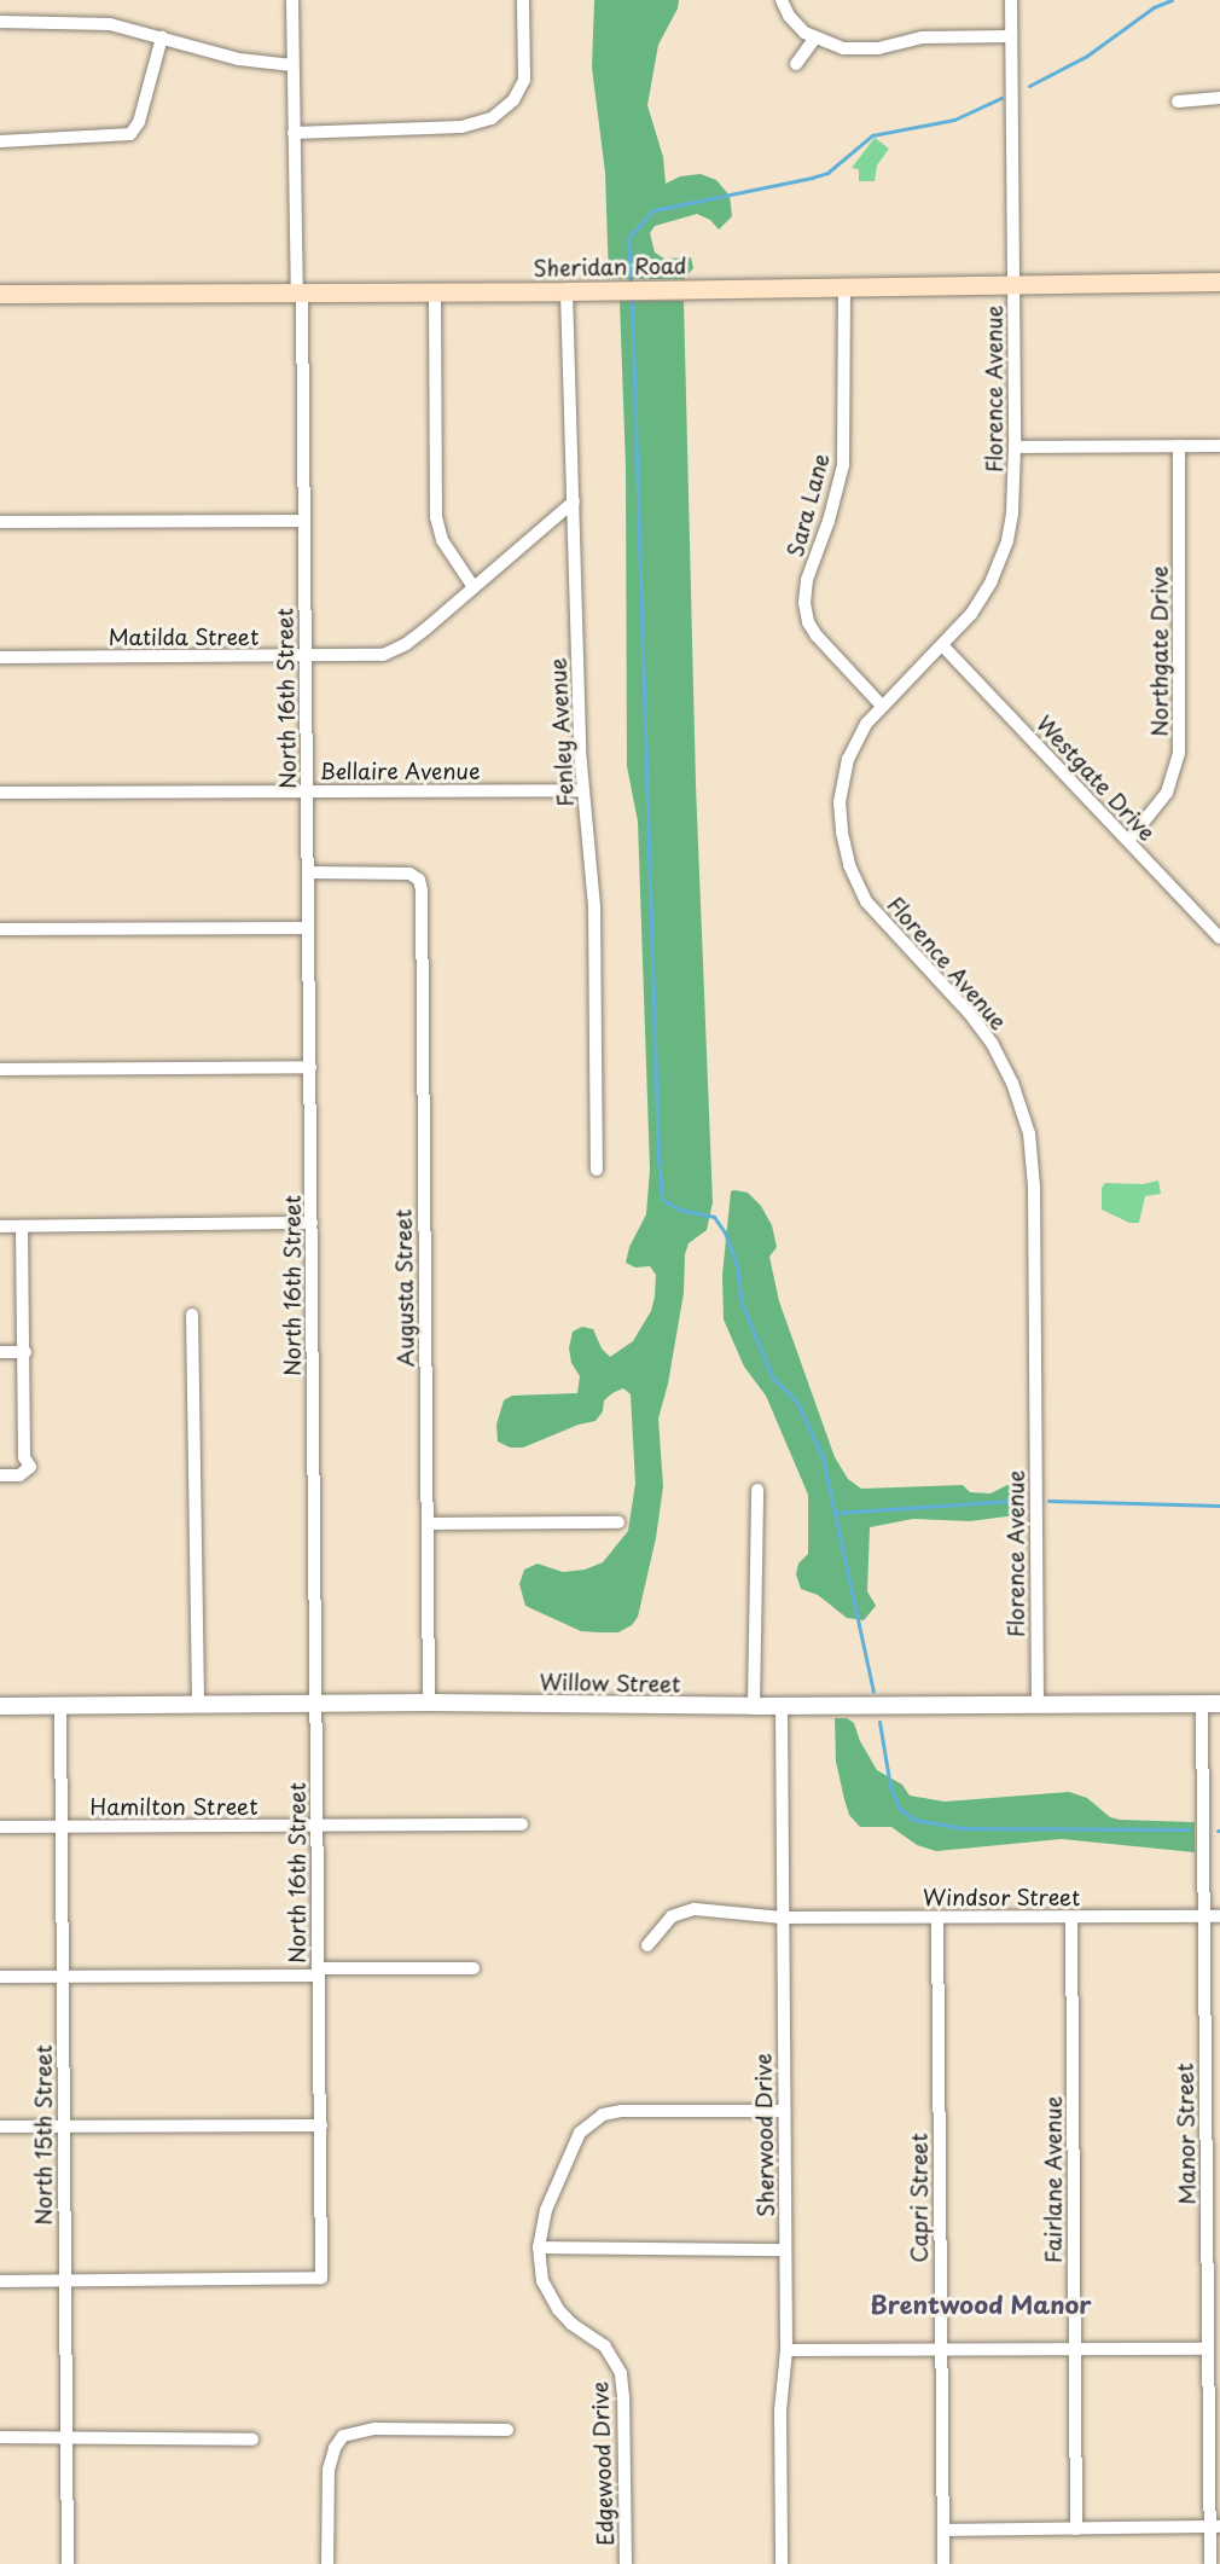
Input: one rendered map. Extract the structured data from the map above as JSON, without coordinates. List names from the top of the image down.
{
  "streets": {
    "main road": ["Sheridan Road"],
    "street": [
      "Florence Avenue",
      "Sara Lane",
      "Matilda Street",
      "Northgate Drive",
      "North 16th Street",
      "Fenley Avenue",
      "Bellaire Avenue",
      "Westgate Drive",
      "Augusta Street",
      "Willow Street",
      "Hamilton Street",
      "Windsor Street",
      "Manor Street",
      "North 15th Street",
      "Sherwood Drive",
      "Fairlane Avenue",
      "Capri Street",
      "Edgewood Drive"
    ]
  },
  "crossings": [
    ["Sheridan Road", "Florence Avenue"],
    ["Sheridan Road", "Sara Lane"],
    ["Sheridan Road", "North 16th Street"],
    ["Sheridan Road", "Fenley Avenue"],
    ["Florence Avenue", "Sara Lane"],
    ["Florence Avenue", "Westgate Drive"],
    ["Florence Avenue", "Willow Street"],
    ["Matilda Street", "North 16th Street"],
    ["Matilda Street", "Fenley Avenue"],
    ["Northgate Drive", "Westgate Drive"],
    ["North 16th Street", "Bellaire Avenue"],
    ["North 16th Street", "Augusta Street"],
    ["North 16th Street", "Willow Street"],
    ["North 16th Street", "Hamilton Street"],
    ["North 16th Street", "North 15th Street"],
    ["Fenley Avenue", "Bellaire Avenue"],
    ["Augusta Street", "Willow Street"],
    ["Willow Street", "Manor Street"],
    ["Willow Street", "North 15th Street"],
    ["Willow Street", "Sherwood Drive"],
    ["Hamilton Street", "North 15th Street"],
    ["Windsor Street", "Manor Street"],
    ["Windsor Street", "Sherwood Drive"],
    ["Windsor Street", "Fairlane Avenue"],
    ["Windsor Street", "Capri Street"],
    ["Sherwood Drive", "Edgewood Drive"]
  ],
  "districts": ["Brentwood Manor"]
}
